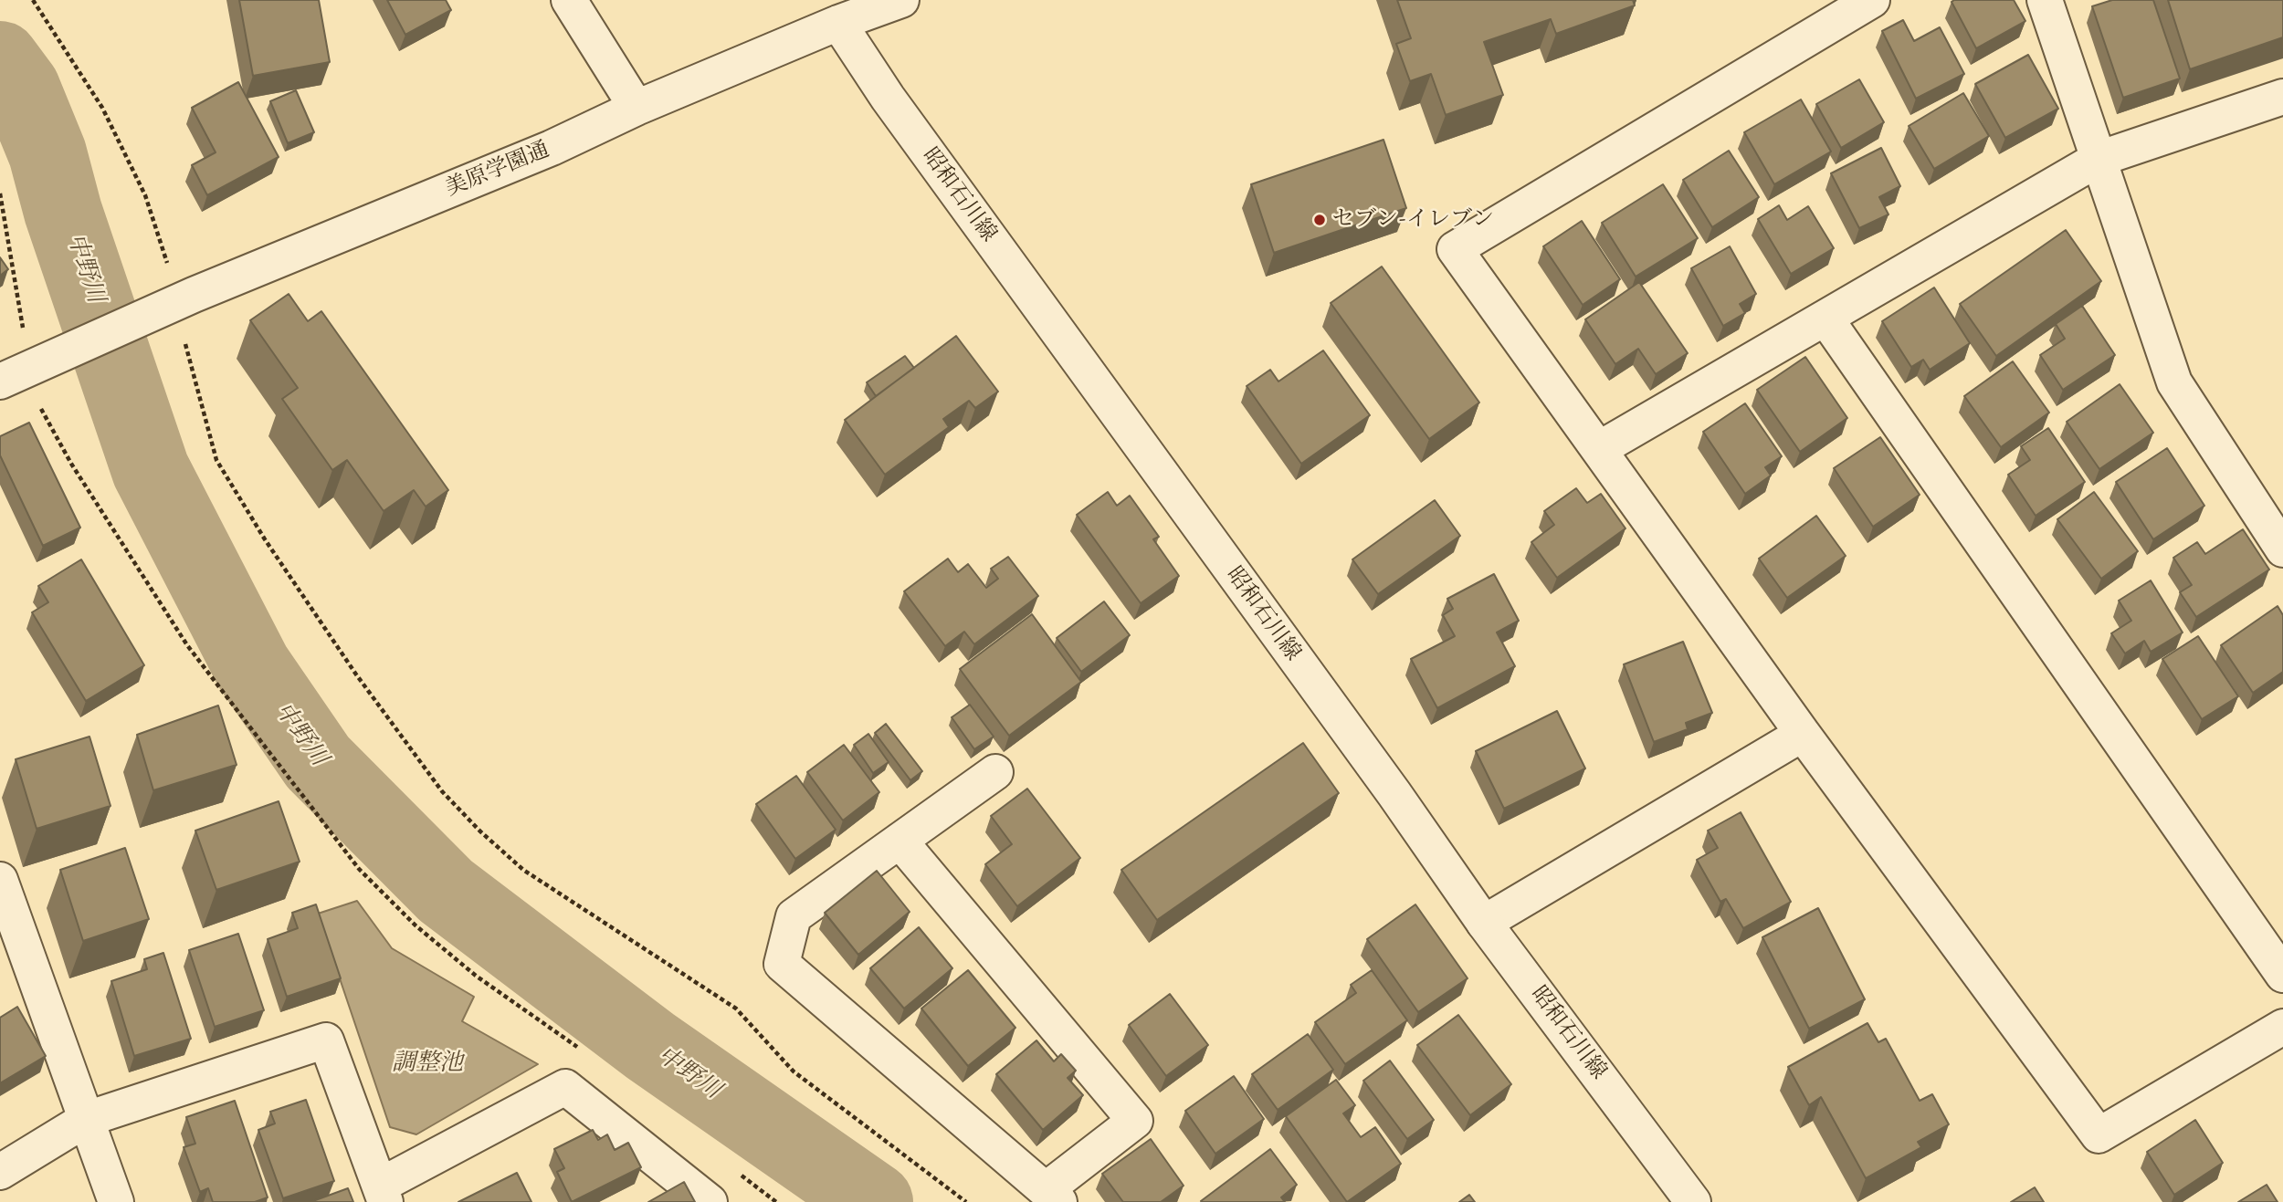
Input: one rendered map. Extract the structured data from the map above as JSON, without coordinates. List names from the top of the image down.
{
  "streets": {
    "street": ["美原学園通", "昭和石川線"]
  },
  "crossings": [
    ["美原学園通", "昭和石川線"]
  ],
  "water": ["中野川", "調整池"],
  "places": ["セブン-イレブン"]
}
